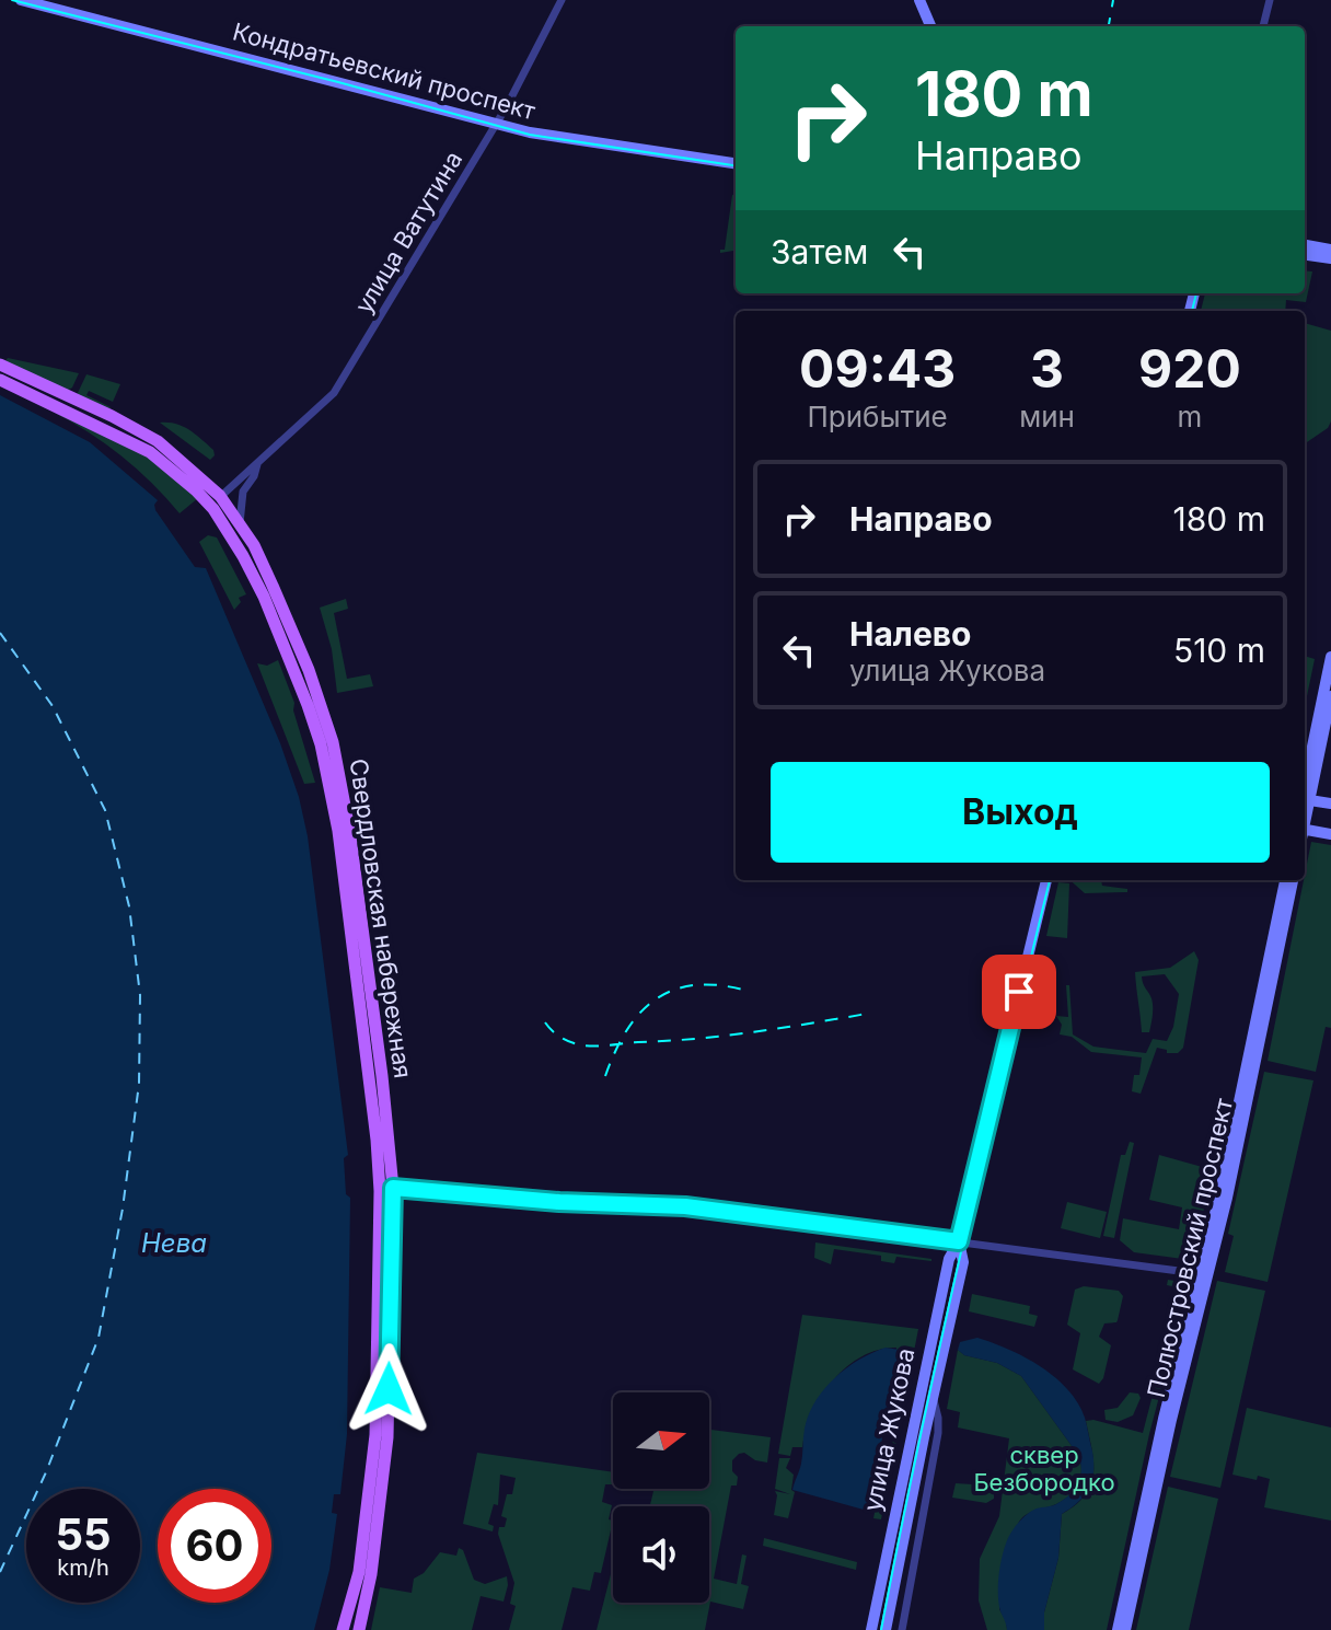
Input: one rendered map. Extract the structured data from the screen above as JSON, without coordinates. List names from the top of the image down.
{
  "streets": {
    "main road": [
      "Кондратьевский проспект",
      "Свердловская набережная",
      "Полюстровский проспект",
      "улица Жукова"
    ],
    "street": ["улица Ватутина"]
  },
  "crossings": [
    ["Кондратьевский проспект", "улица Ватутина"],
    ["улица Ватутина", "Свердловская набережная"]
  ],
  "water": ["Нева"],
  "parks": ["сквер Безбородко"],
  "north": "right",
  "page": {
    "turn": ["180 m", "Направо"],
    "then": "Затем",
    "eta": [
      "09:43",
      "Прибытие",
      "3",
      "мин",
      "920",
      "m"
    ],
    "list": [
      {
        "name": "Направо",
        "value": "180 m"
      },
      {
        "name": "Налево",
        "note": "улица Жукова",
        "value": "510 m"
      }
    ],
    "buttons": "Выход",
    "speed": "55 km/h",
    "limit": "60"
  }
}
